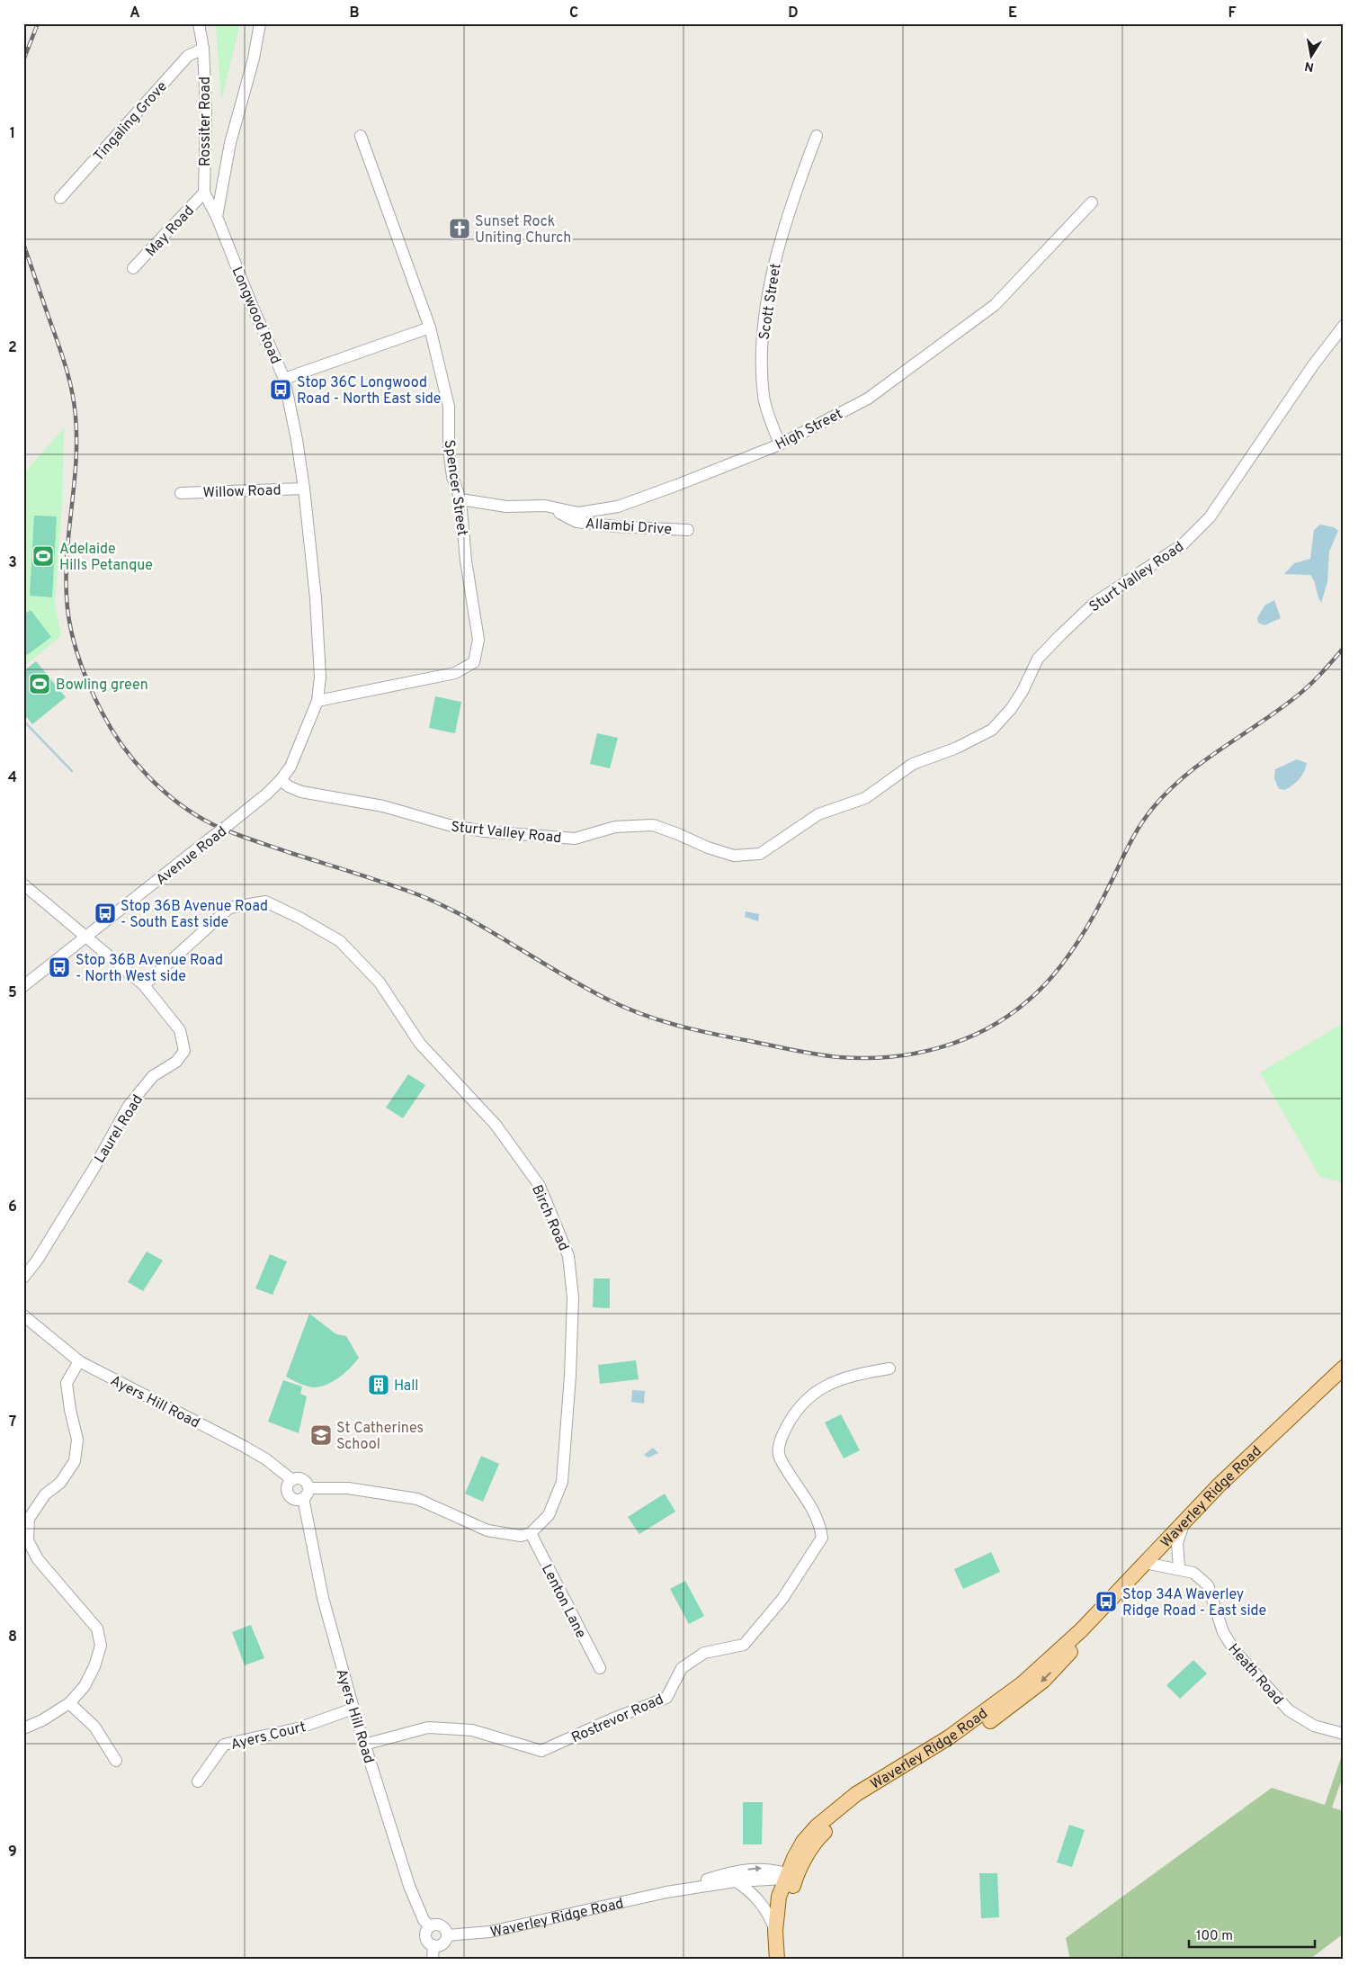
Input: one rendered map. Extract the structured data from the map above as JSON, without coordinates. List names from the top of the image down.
{
  "streets": {
    "main road": ["Waverley Ridge Road"],
    "street": [
      "Tingaling Grove",
      "Rossiter Road",
      "May Road",
      "Scott Street",
      "Longwood Road",
      "High Street",
      "Spencer Street",
      "Willow Road",
      "Allambi Drive",
      "Sturt Valley Road",
      "Avenue Road",
      "Laurel Road",
      "Birch Road",
      "Ayers Hill Road",
      "Lenton Lane",
      "Heath Road",
      "Rostrevor Road",
      "Ayers Court"
    ]
  },
  "crossings": [
    ["Tingaling Grove", "Rossiter Road"],
    ["Rossiter Road", "May Road"],
    ["Rossiter Road", "Longwood Road"],
    ["Scott Street", "High Street"],
    ["Longwood Road", "Spencer Street"],
    ["Longwood Road", "Willow Road"],
    ["Longwood Road", "Avenue Road"],
    ["High Street", "Spencer Street"],
    ["High Street", "Allambi Drive"],
    ["Sturt Valley Road", "Avenue Road"],
    ["Avenue Road", "Laurel Road"],
    ["Laurel Road", "Birch Road"],
    ["Birch Road", "Lenton Lane"],
    ["Ayers Hill Road", "Waverley Ridge Road"],
    ["Ayers Hill Road", "Rostrevor Road"],
    ["Ayers Hill Road", "Ayers Court"],
    ["Waverley Ridge Road", "Heath Road"]
  ],
  "places": {
    "church": ["Sunset Rock Uniting Church"],
    "bus stop": [
      "Stop 36C Longwood Road - North East side",
      "Stop 36B Avenue Road - South East side",
      "Stop 36B Avenue Road - North West side",
      "Stop 34A Waverley Ridge Road - East side"
    ],
    "sports": ["Adelaide Hills Petanque", "Bowling green"],
    "building": ["Hall"],
    "school or university": ["St Catherines School"]
  },
  "scale_bar": "100 m",
  "north": "bottom",
  "grid": {
    "columns": [
      "A",
      "B",
      "C",
      "D",
      "E",
      "F"
    ],
    "rows": [
      "1",
      "2",
      "3",
      "4",
      "5",
      "6",
      "7",
      "8",
      "9"
    ]
  }
}
